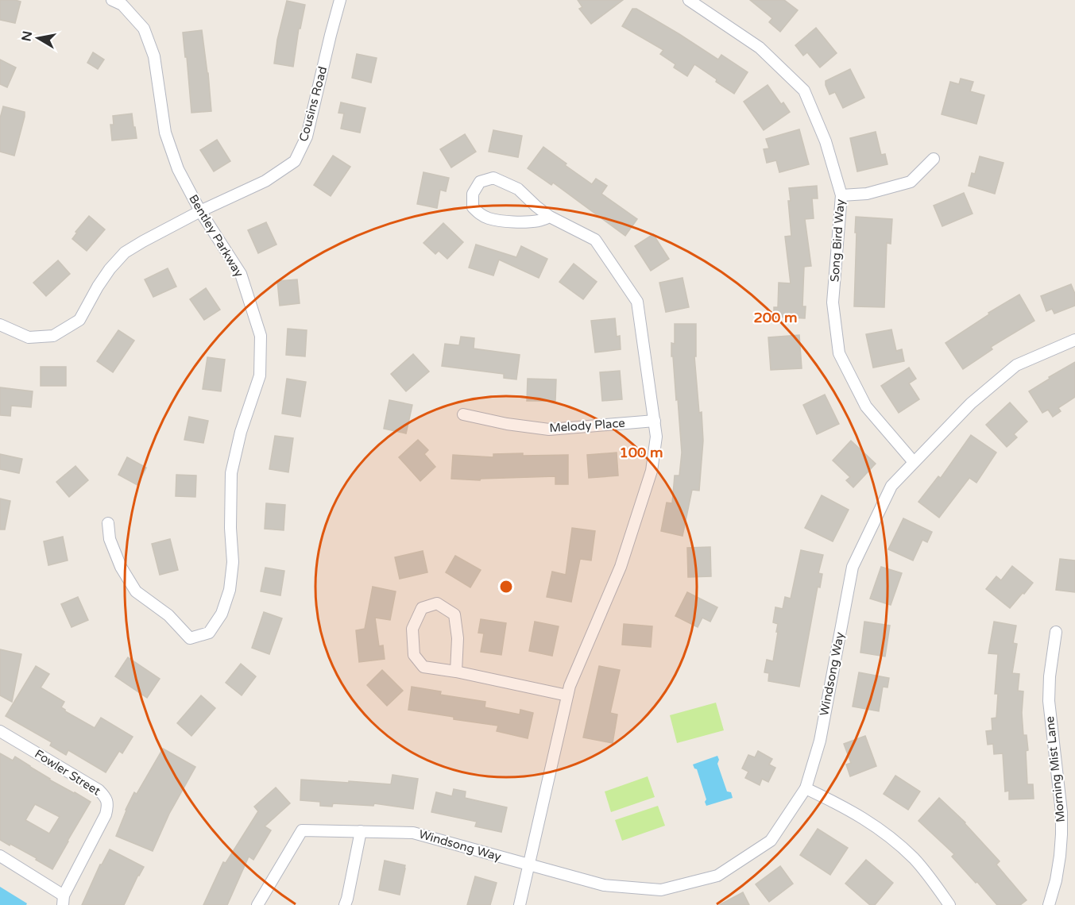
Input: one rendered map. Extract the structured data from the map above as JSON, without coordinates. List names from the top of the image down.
{
  "streets": {
    "street": [
      "Cousins Road",
      "Bentley Parkway",
      "Song Bird Way",
      "Melody Place",
      "Windsong Way",
      "Morning Mist Lane",
      "Fowler Street"
    ]
  },
  "crossings": [
    ["Cousins Road", "Bentley Parkway"],
    ["Song Bird Way", "Windsong Way"]
  ],
  "north": "left",
  "rings": ["200 m", "100 m"]
}
